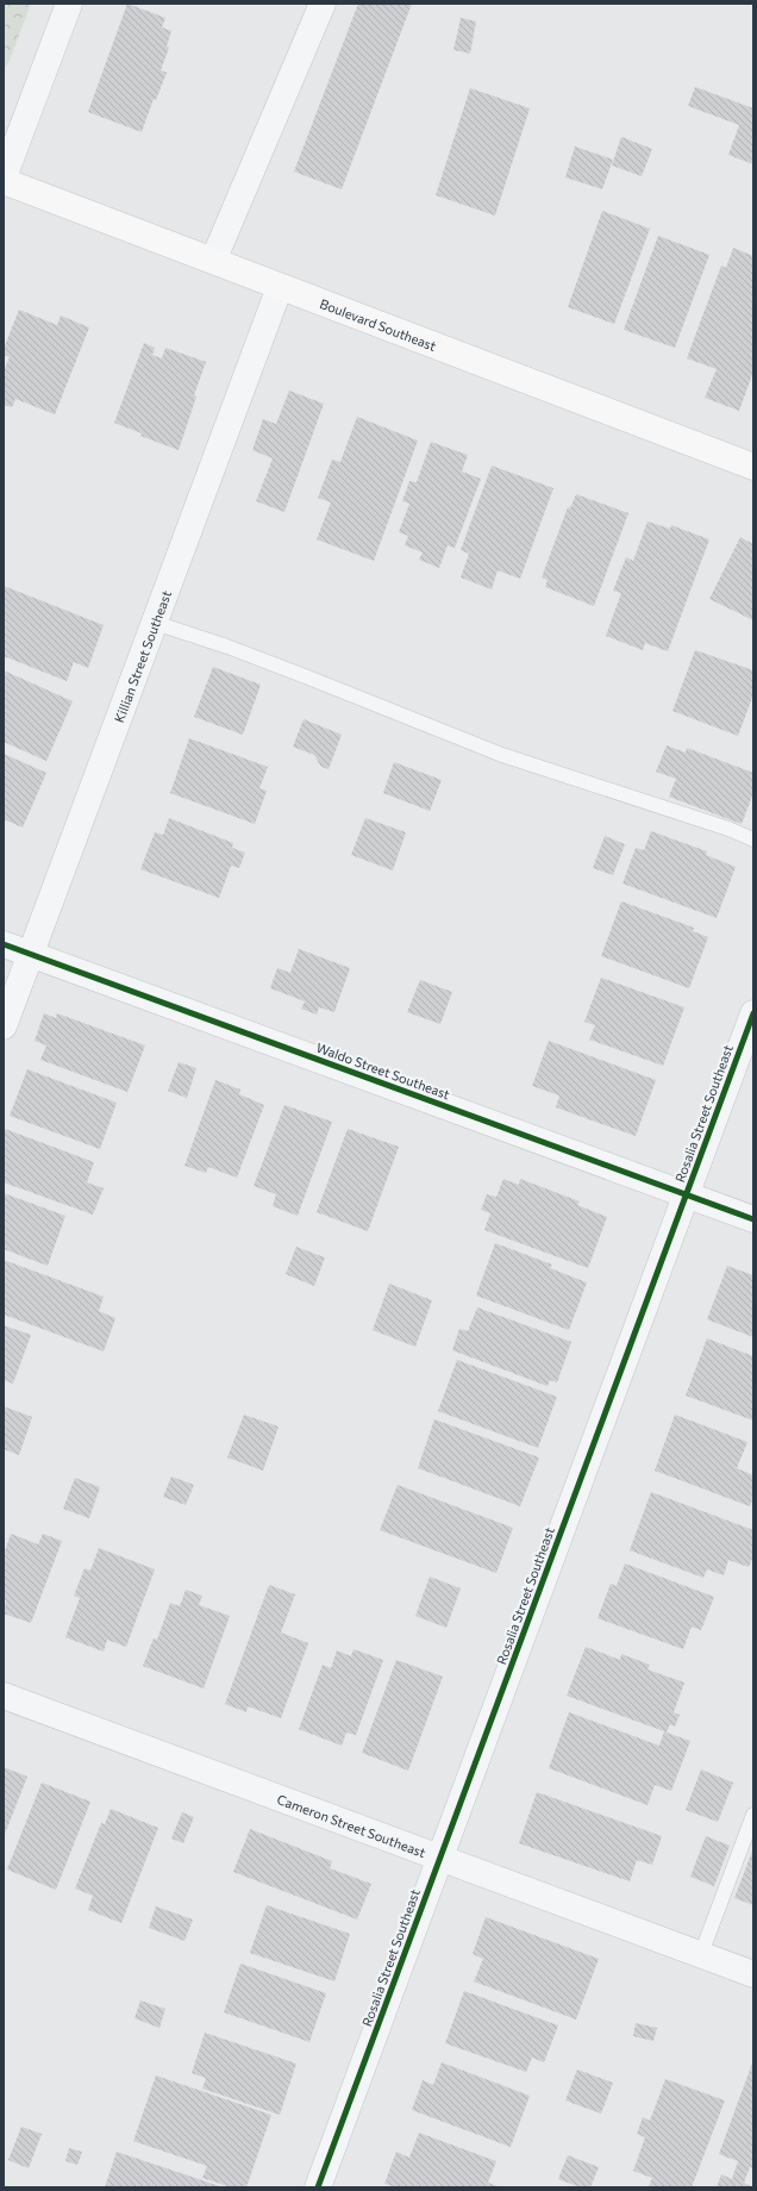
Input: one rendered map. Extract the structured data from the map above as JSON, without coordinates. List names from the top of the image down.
{
  "streets": {
    "main road": ["Boulevard Southeast"],
    "street": [
      "Killian Street Southeast",
      "Waldo Street Southeast",
      "Rosalia Street Southeast",
      "Cameron Street Southeast"
    ]
  },
  "crossings": [
    ["Boulevard Southeast", "Killian Street Southeast"],
    ["Killian Street Southeast", "Waldo Street Southeast"],
    ["Waldo Street Southeast", "Rosalia Street Southeast"],
    ["Rosalia Street Southeast", "Cameron Street Southeast"]
  ]
}
